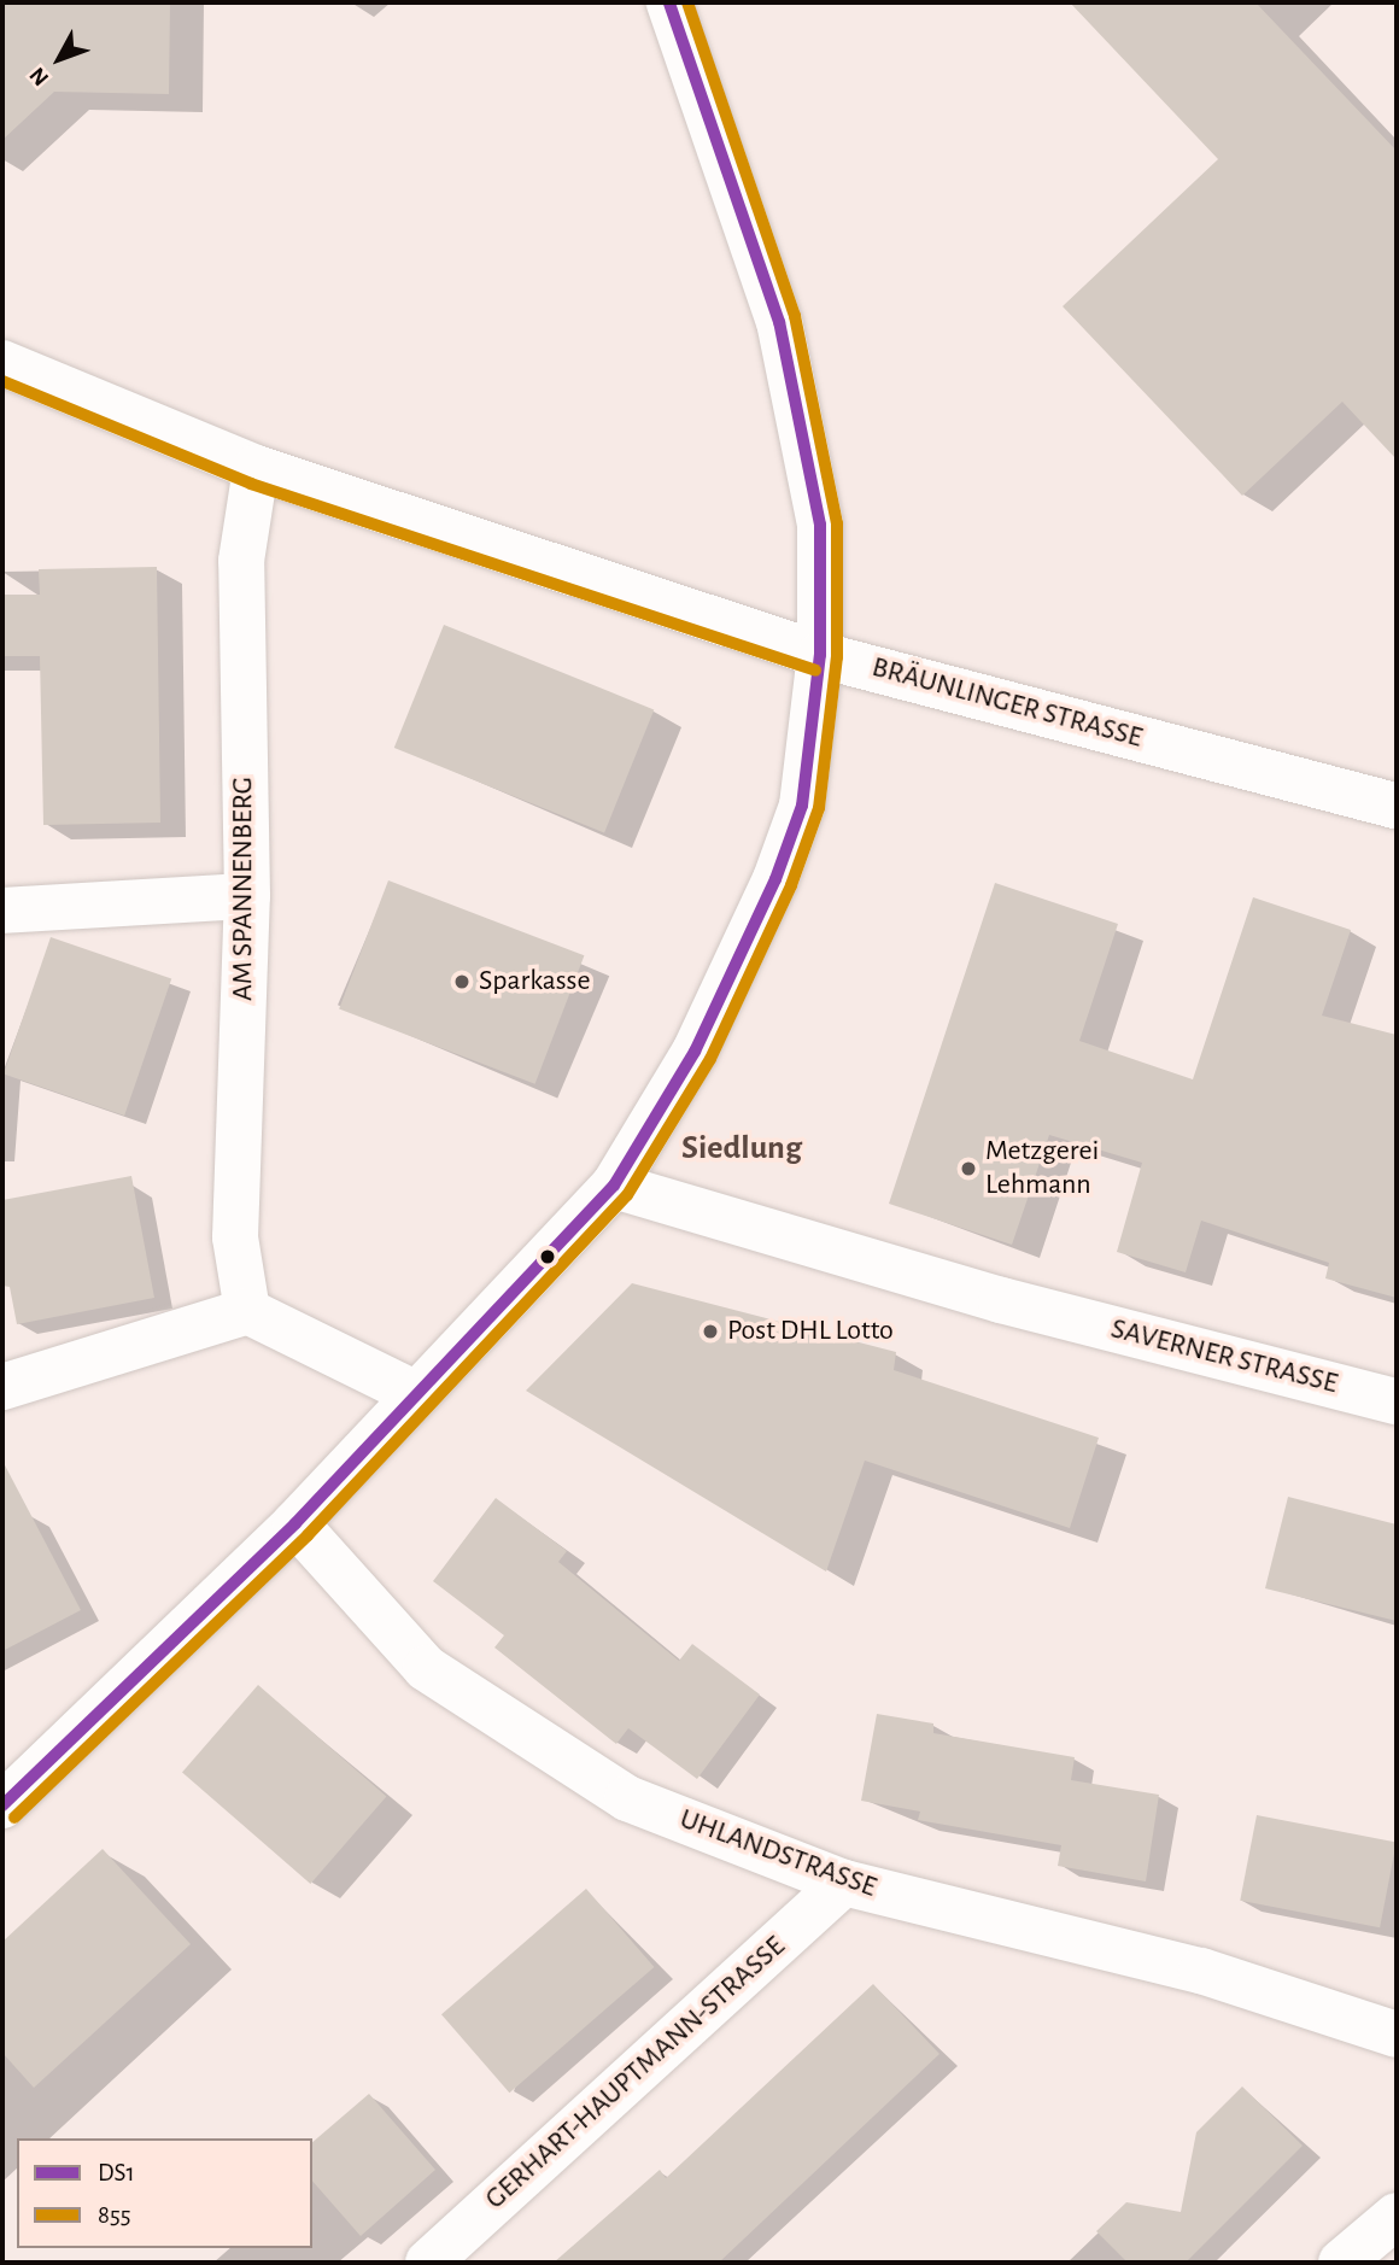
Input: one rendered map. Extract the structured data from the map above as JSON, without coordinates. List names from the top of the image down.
{
  "streets": {
    "street": [
      "BRÄUNLINGER STRASSE",
      "AM SPANNENBERG",
      "SAVERNER STRASSE",
      "UHLANDSTRASSE",
      "GERHART-HAUPTMANN-STRASSE"
    ]
  },
  "crossings": [
    ["BRÄUNLINGER STRASSE", "AM SPANNENBERG"],
    ["UHLANDSTRASSE", "GERHART-HAUPTMANN-STRASSE"]
  ],
  "districts": ["Siedlung"],
  "places": ["Sparkasse", "Metzgerei Lehmann", "Post DHL Lotto"],
  "lines": ["transit line DS1", "transit line 855"],
  "legend": ["DS1", "855"],
  "north": "bottom left"
}
